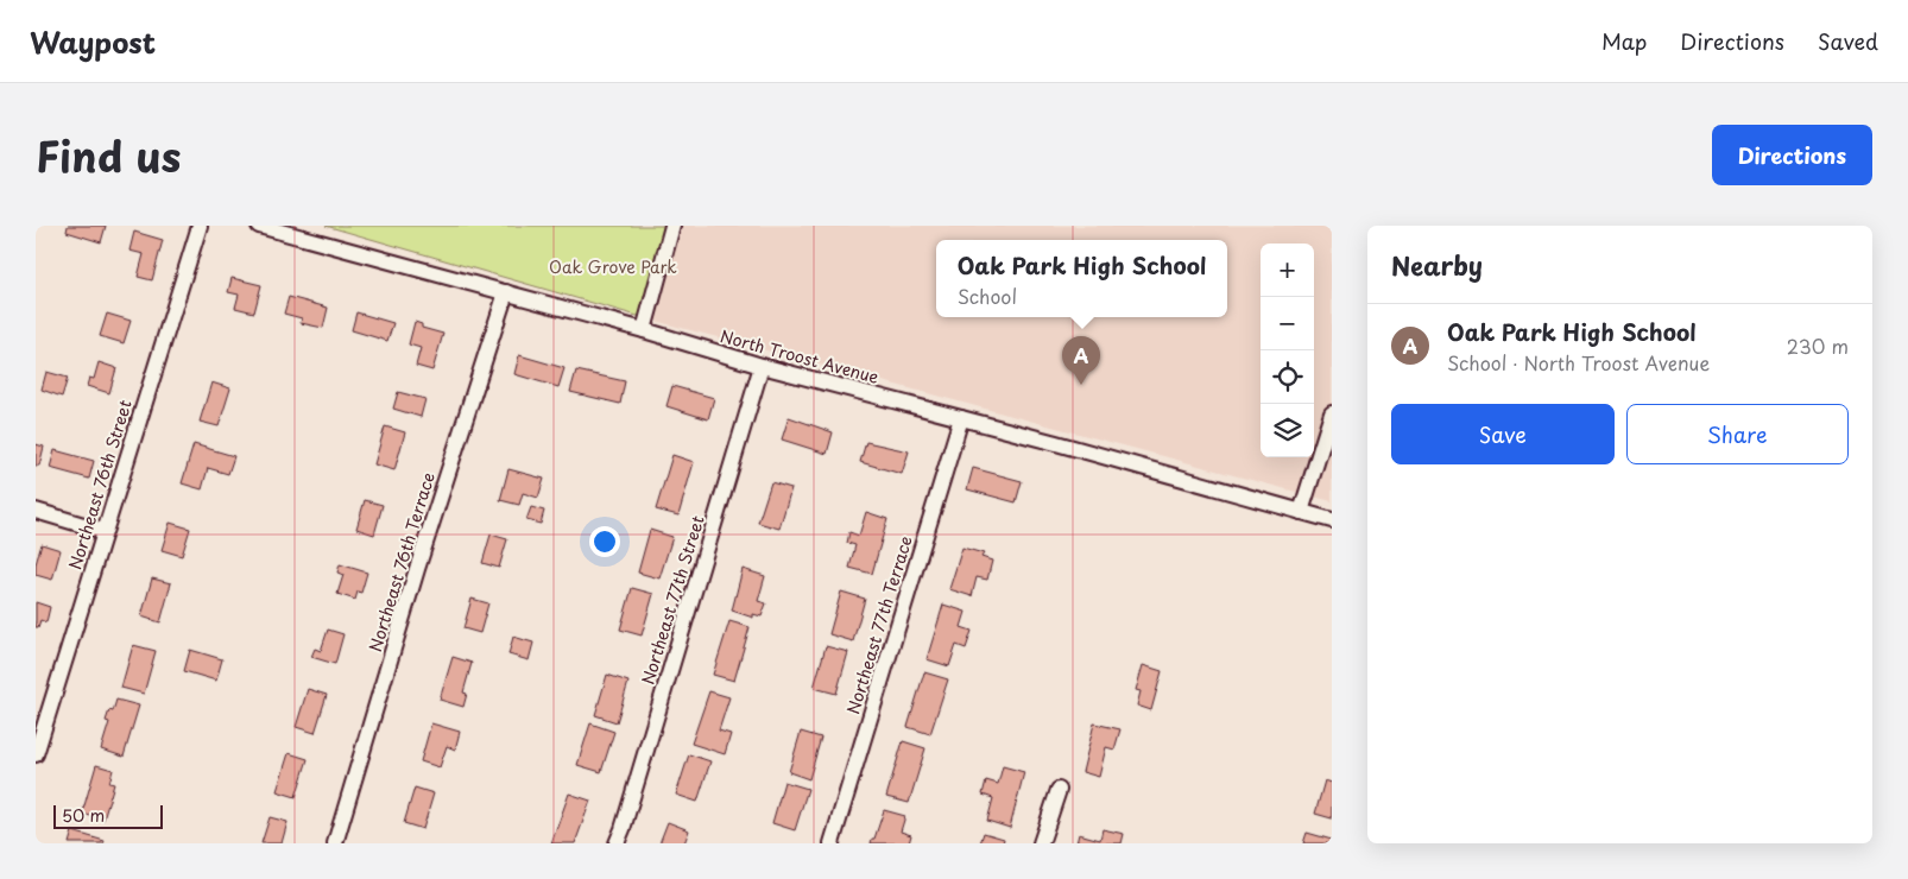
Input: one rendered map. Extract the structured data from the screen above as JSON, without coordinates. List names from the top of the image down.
{
  "streets": {
    "street": [
      "North Troost Avenue",
      "Northeast 76th Street",
      "Northeast 76th Terrace",
      "Northeast 77th Street",
      "Northeast 77th Terrace"
    ]
  },
  "crossings": [
    ["North Troost Avenue", "Northeast 76th Terrace"],
    ["North Troost Avenue", "Northeast 77th Street"],
    ["North Troost Avenue", "Northeast 77th Terrace"]
  ],
  "parks": ["Oak Grove Park"],
  "scale_bar": "50 m",
  "page": {
    "header": "Waypost",
    "nav": ["Map", "Directions", "Saved"],
    "title": "Find us",
    "buttons": [
      "Directions",
      ["Save", "Share"]
    ],
    "heading": "Nearby",
    "popup": ["Oak Park High School", "School"],
    "map_buttons": ["+", "−"],
    "list": [
      {
        "mark": "A",
        "name": "Oak Park High School",
        "note": "School · North Troost Avenue",
        "value": "230 m"
      }
    ],
    "pins": "A",
    "scale": "50 m"
  }
}
